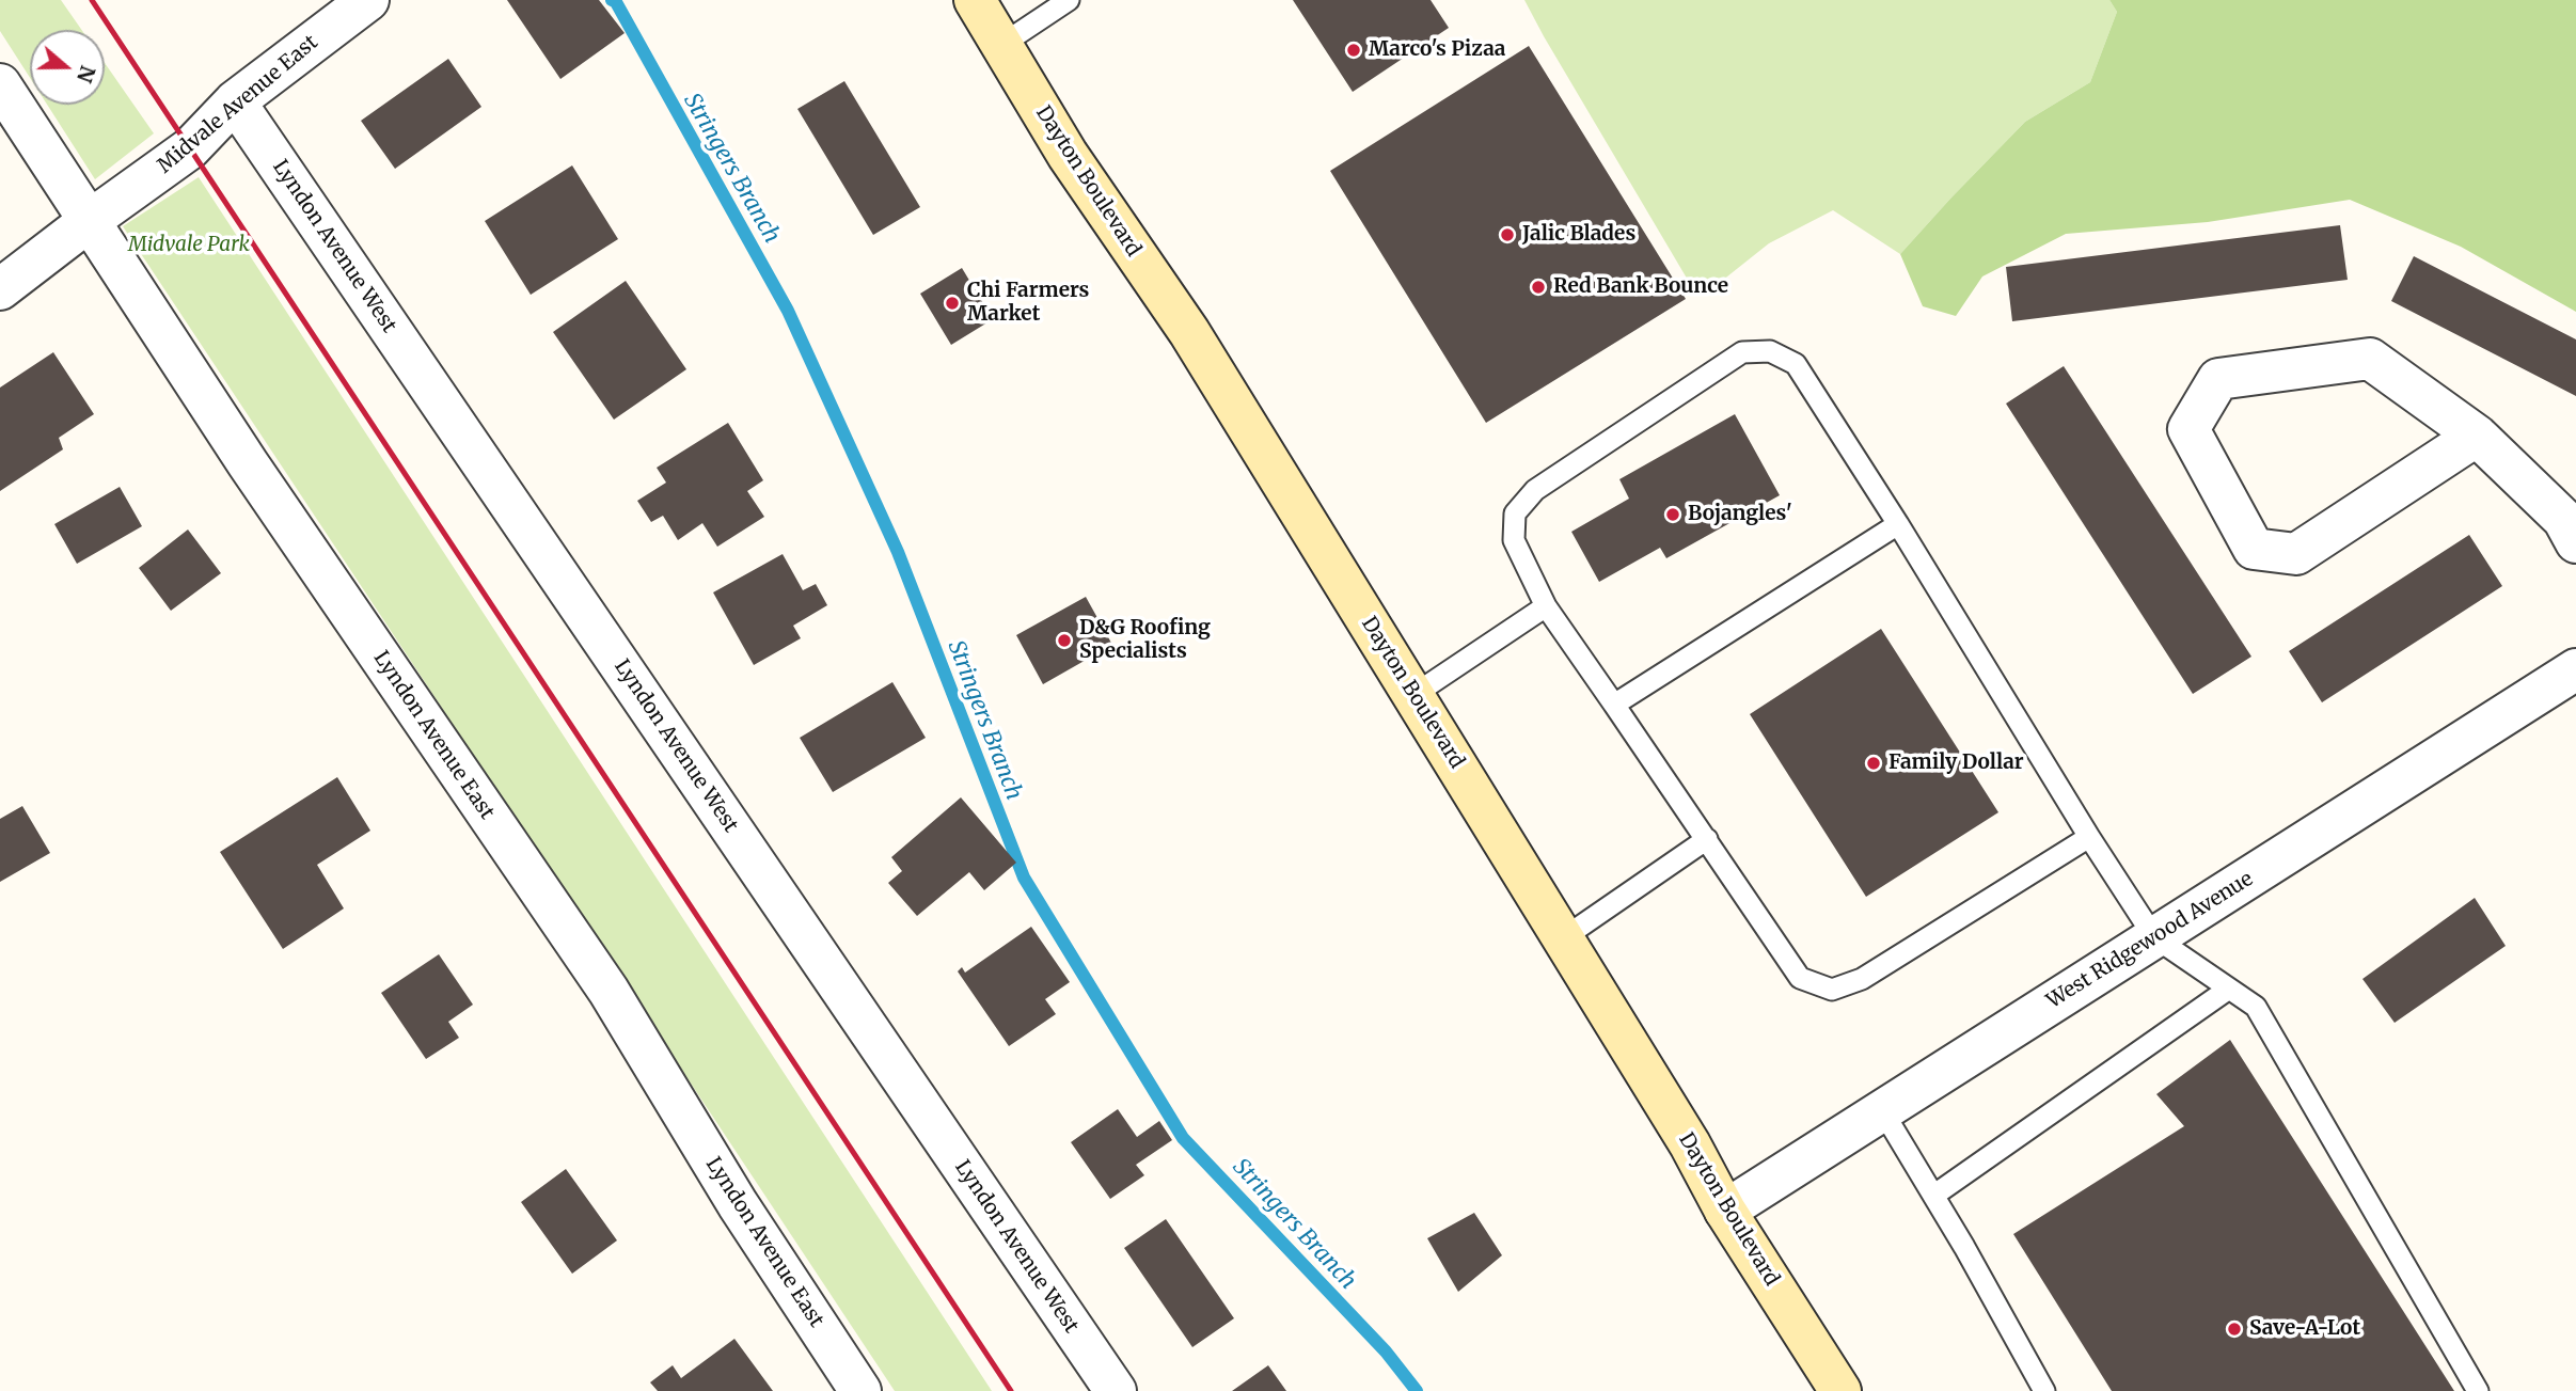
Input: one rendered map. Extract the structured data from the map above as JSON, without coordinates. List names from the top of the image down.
{
  "streets": {
    "main road": ["Dayton Boulevard"],
    "street": [
      "Midvale Avenue East",
      "Lyndon Avenue West",
      "Lyndon Avenue East",
      "West Ridgewood Avenue"
    ]
  },
  "crossings": [
    ["Midvale Avenue East", "Lyndon Avenue West"],
    ["Midvale Avenue East", "Lyndon Avenue East"],
    ["Dayton Boulevard", "West Ridgewood Avenue"]
  ],
  "water": ["Stringers Branch"],
  "parks": ["Midvale Park"],
  "places": [
    "Marco's Pizaa",
    "Jalic Blades",
    "Red Bank Bounce",
    "Chi Farmers Market",
    "Bojangles'",
    "D&G Roofing Specialists",
    "Family Dollar",
    "Save-A-Lot"
  ],
  "north": "right"
}
